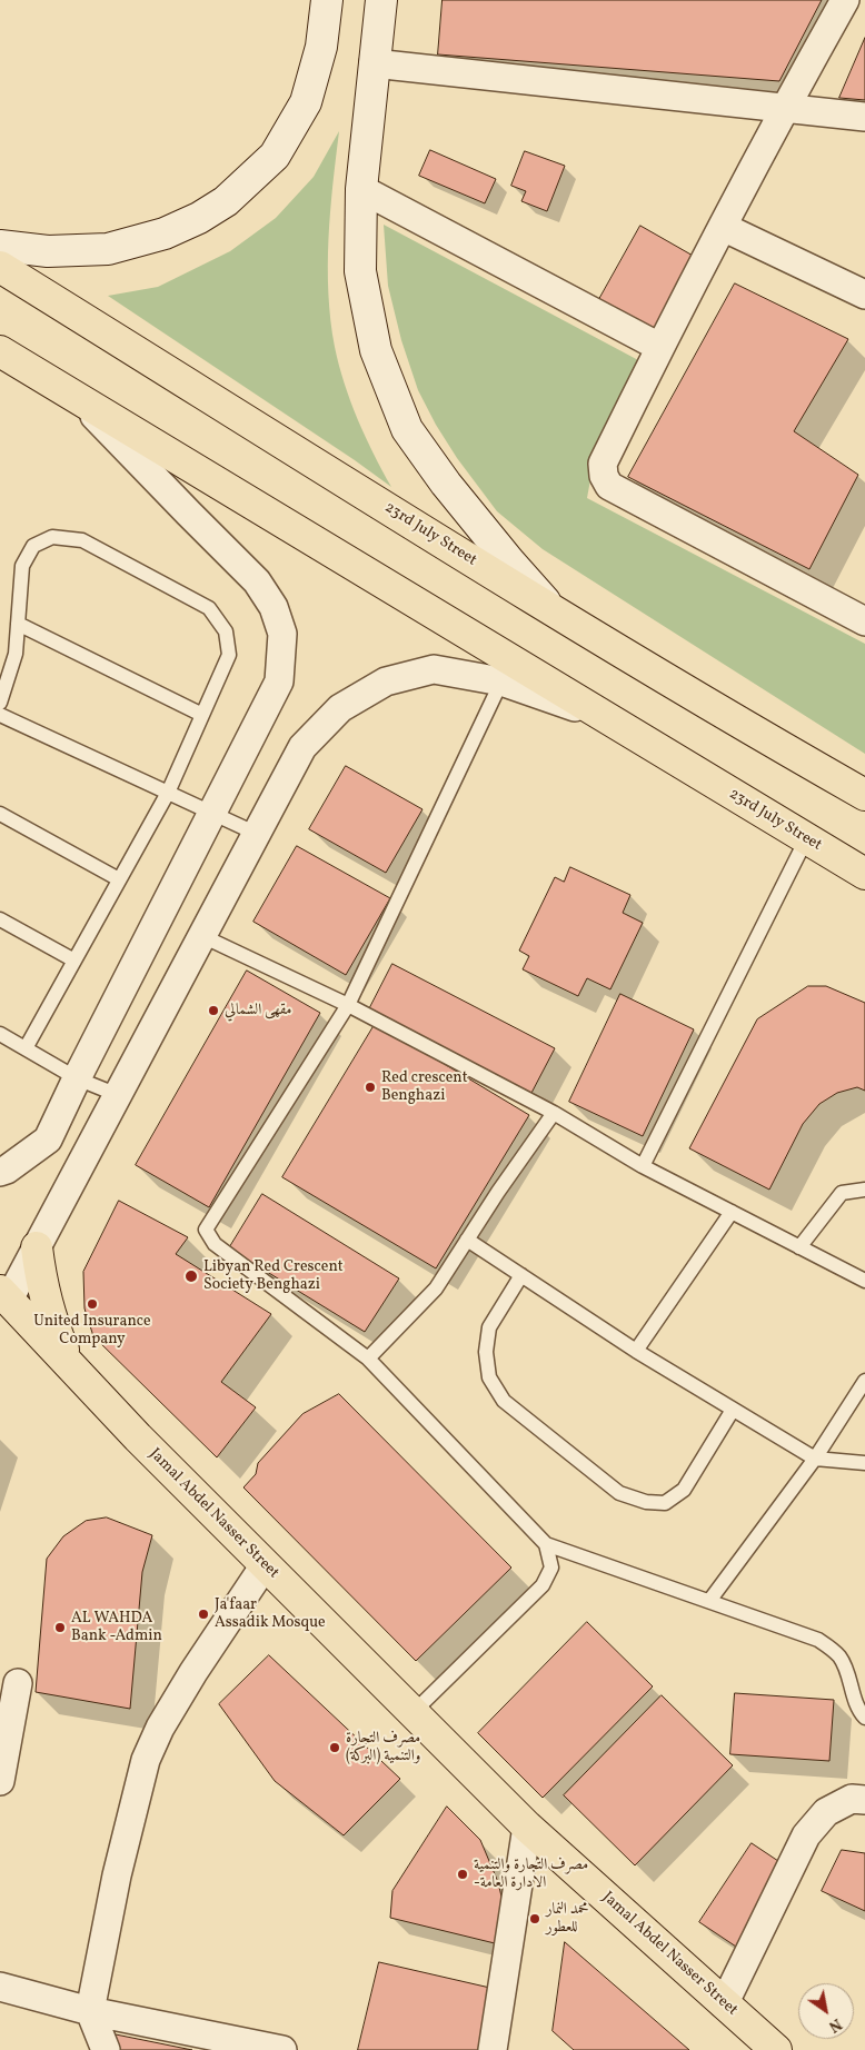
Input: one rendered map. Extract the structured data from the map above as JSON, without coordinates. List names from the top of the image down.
{
  "streets": {
    "main road": ["23rd July Street", "Jamal Abdel Nasser Street"]
  },
  "places": [
    "مقهى الشمالي",
    "Red crescent Benghazi",
    "Libyan Red Crescent Society Benghazi",
    "United Insurance Company",
    "Ja'faar Assadik Mosque",
    "AL WAHDA Bank -Admin",
    "مصرف التجارة والتنمية (البركة)",
    "مصرف التجارة والتنمية -الادارة العامة",
    "محمد النمار للعطور"
  ],
  "north": "bottom right"
}
